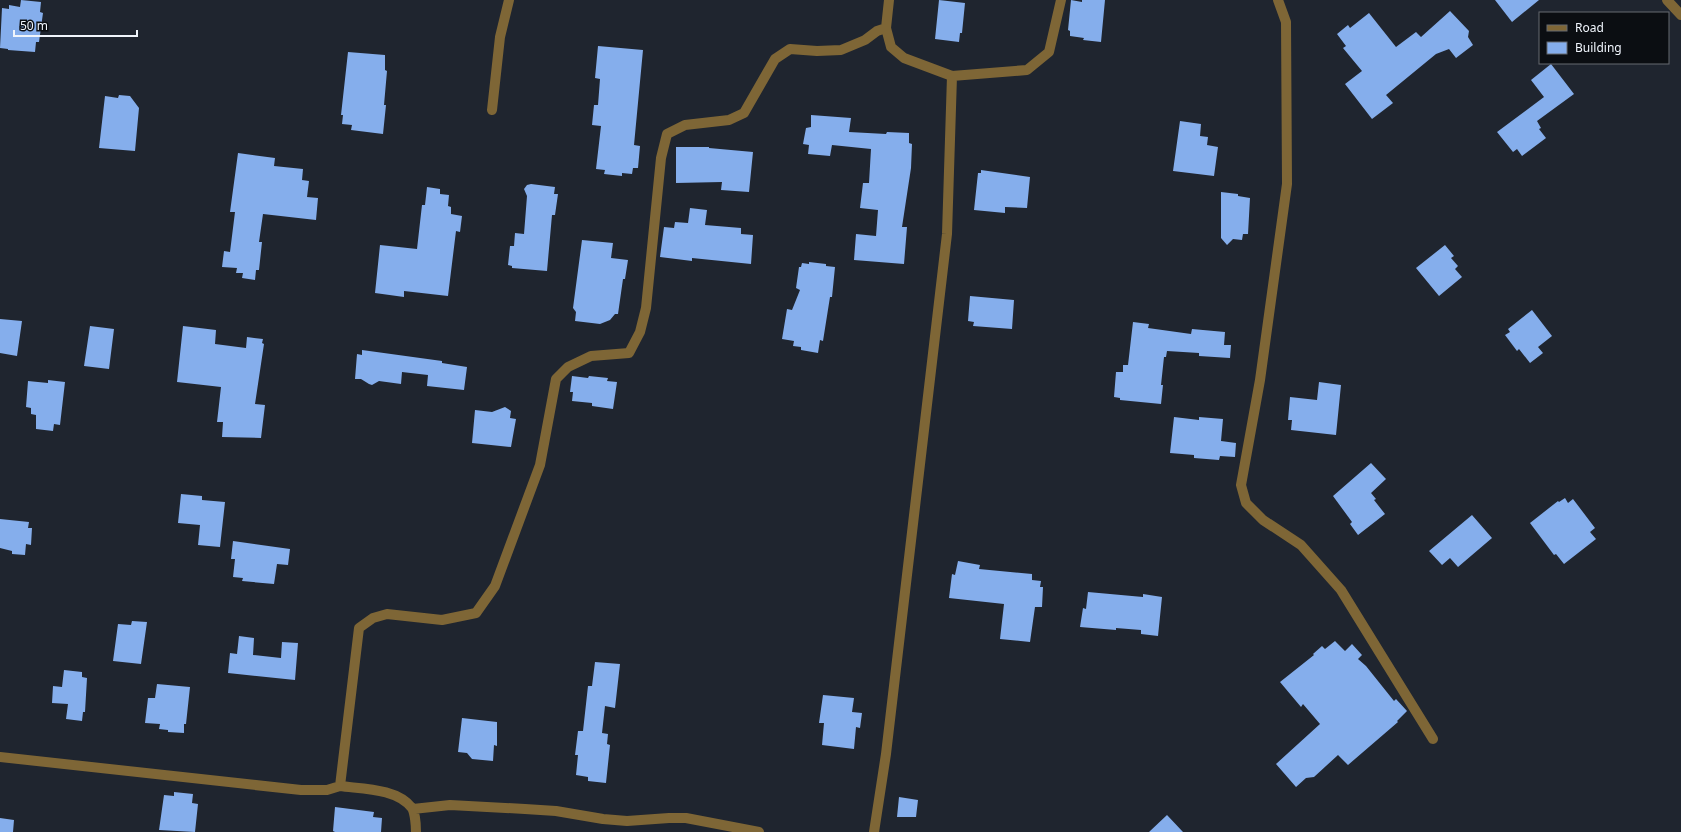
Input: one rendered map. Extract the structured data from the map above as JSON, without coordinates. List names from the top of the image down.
{
  "legend": ["Road", "Building"],
  "scale_bar": "50 m"
}
